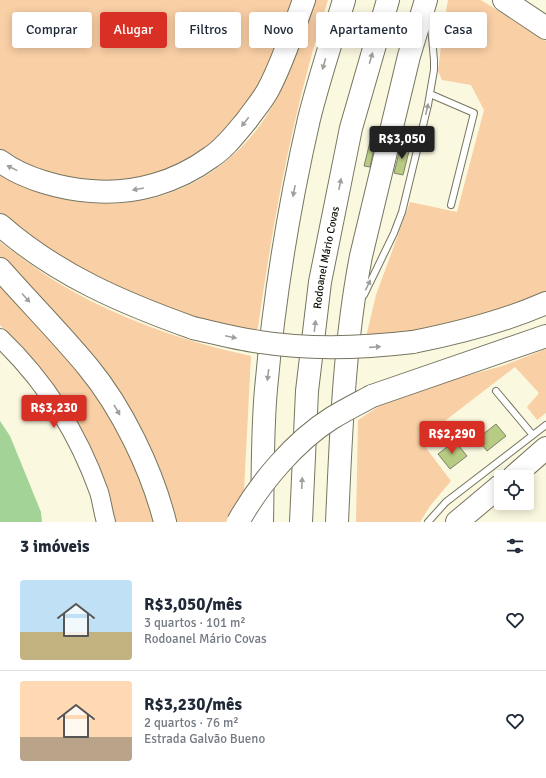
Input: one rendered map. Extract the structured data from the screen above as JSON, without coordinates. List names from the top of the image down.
{
  "streets": {
    "highway": ["Rodoanel Mário Covas"]
  },
  "page": {
    "chip": [
      "Comprar",
      "Alugar",
      "Filtros",
      "Novo",
      "Apartamento",
      "Casa"
    ],
    "price": ["R$3,050", "R$3,230", "R$2,290"],
    "heading": "3 imóveis",
    "list": [
      {
        "name": "R$3,050/mês",
        "note": "3 quartos · 101 m² · Rodoanel Mário Covas"
      },
      {
        "name": "R$3,230/mês",
        "note": "2 quartos · 76 m² · Estrada Galvão Bueno"
      }
    ]
  }
}
